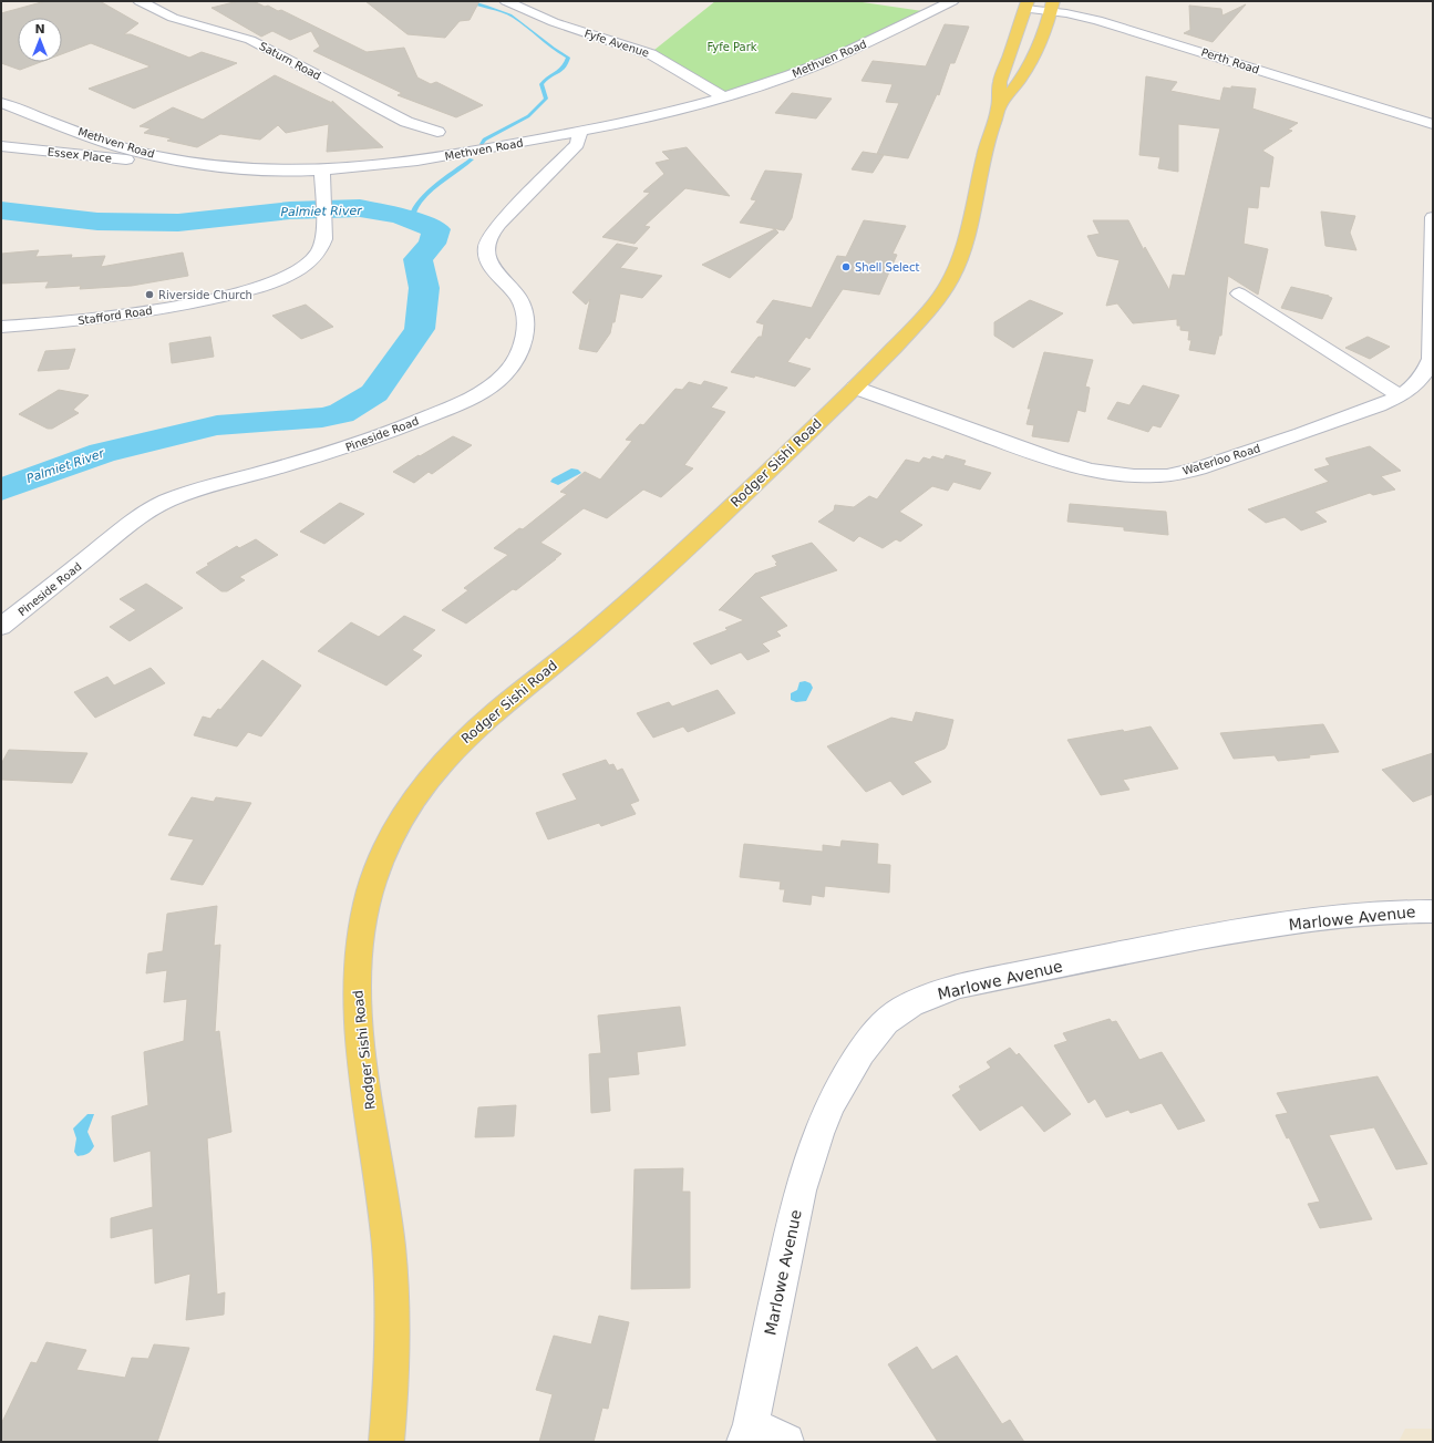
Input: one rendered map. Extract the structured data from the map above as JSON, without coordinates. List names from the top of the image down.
{
  "streets": {
    "main road": ["Rodger Sishi Road"],
    "street": [
      "Fyfe Avenue",
      "Methven Road",
      "Saturn Road",
      "Perth Road",
      "Essex Place",
      "Stafford Road",
      "Pineside Road",
      "Waterloo Road",
      "Marlowe Avenue"
    ]
  },
  "crossings": [
    ["Fyfe Avenue", "Methven Road"],
    ["Methven Road", "Essex Place"],
    ["Methven Road", "Stafford Road"],
    ["Methven Road", "Pineside Road"],
    ["Perth Road", "Rodger Sishi Road"],
    ["Waterloo Road", "Rodger Sishi Road"]
  ],
  "water": ["Palmiet River"],
  "parks": ["Fyfe Park"],
  "places": ["Shell Select", "Riverside Church"],
  "north": "top"
}
